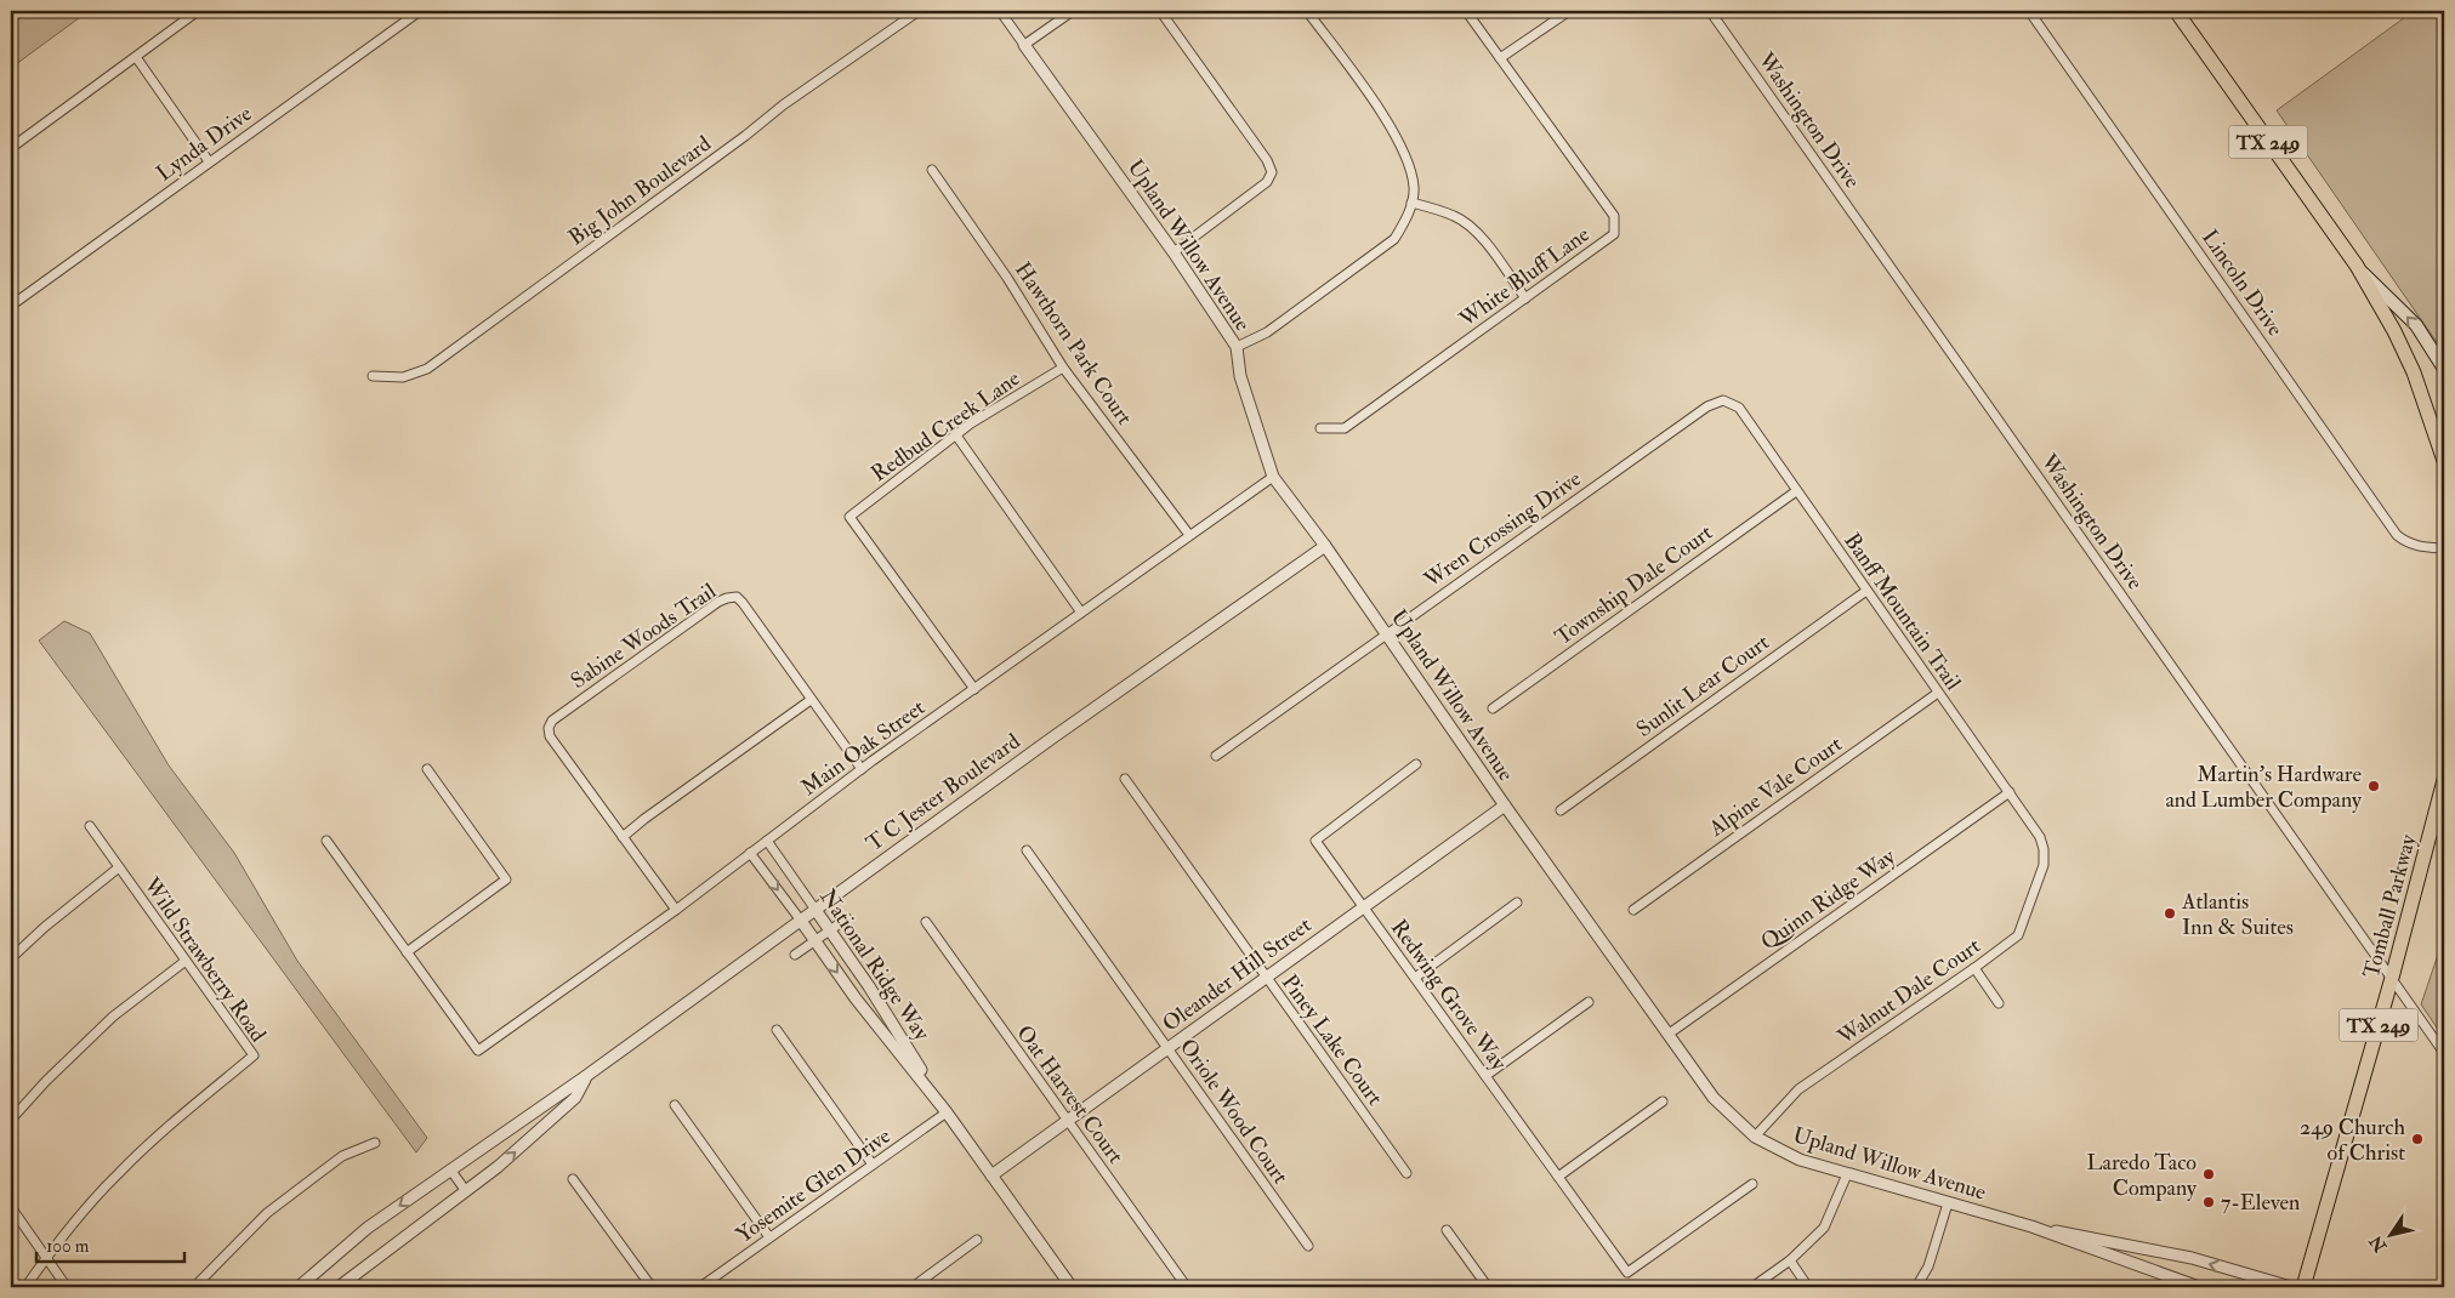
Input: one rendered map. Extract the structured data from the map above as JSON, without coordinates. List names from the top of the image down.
{
  "streets": {
    "main road": ["TX 249", "Tomball Parkway"],
    "street": [
      "Washington Drive",
      "Lynda Drive",
      "Big John Boulevard",
      "Upland Willow Avenue",
      "White Bluff Lane",
      "Lincoln Drive",
      "Hawthorn Park Court",
      "Redbud Creek Lane",
      "Wren Crossing Drive",
      "Township Dale Court",
      "Banff Mountain Trail",
      "Sabine Woods Trail",
      "Sunlit Lear Court",
      "Main Oak Street",
      "Alpine Vale Court",
      "T C Jester Boulevard",
      "Quinn Ridge Way",
      "Wild Strawberry Road",
      "National Ridge Way",
      "Oleander Hill Street",
      "Walnut Dale Court",
      "Redwing Grove Way",
      "Piney Lake Court",
      "Oat Harvest Court",
      "Oriole Wood Court",
      "Yosemite Glen Drive"
    ]
  },
  "crossings": [
    ["Washington Drive", "Tomball Parkway"],
    ["Upland Willow Avenue", "Wren Crossing Drive"],
    ["Upland Willow Avenue", "Main Oak Street"],
    ["Upland Willow Avenue", "T C Jester Boulevard"],
    ["Upland Willow Avenue", "Quinn Ridge Way"],
    ["Upland Willow Avenue", "Oleander Hill Street"],
    ["Upland Willow Avenue", "Walnut Dale Court"],
    ["Hawthorn Park Court", "Redbud Creek Lane"],
    ["Hawthorn Park Court", "Main Oak Street"],
    ["Redbud Creek Lane", "Main Oak Street"],
    ["Wren Crossing Drive", "Banff Mountain Trail"],
    ["Township Dale Court", "Banff Mountain Trail"],
    ["Banff Mountain Trail", "Sunlit Lear Court"],
    ["Banff Mountain Trail", "Alpine Vale Court"],
    ["Banff Mountain Trail", "Quinn Ridge Way"],
    ["Banff Mountain Trail", "Walnut Dale Court"],
    ["Sabine Woods Trail", "Main Oak Street"],
    ["Main Oak Street", "National Ridge Way"],
    ["T C Jester Boulevard", "National Ridge Way"],
    ["National Ridge Way", "Oleander Hill Street"],
    ["National Ridge Way", "Yosemite Glen Drive"],
    ["Oleander Hill Street", "Redwing Grove Way"],
    ["Oleander Hill Street", "Piney Lake Court"],
    ["Oleander Hill Street", "Oat Harvest Court"],
    ["Oleander Hill Street", "Oriole Wood Court"]
  ],
  "places": [
    "Martin's Hardware and Lumber Company",
    "Atlantis Inn & Suites",
    "249 Church of Christ",
    "Laredo Taco Company",
    "7-Eleven"
  ],
  "scale_bar": "100 m",
  "north": "bottom left"
}
